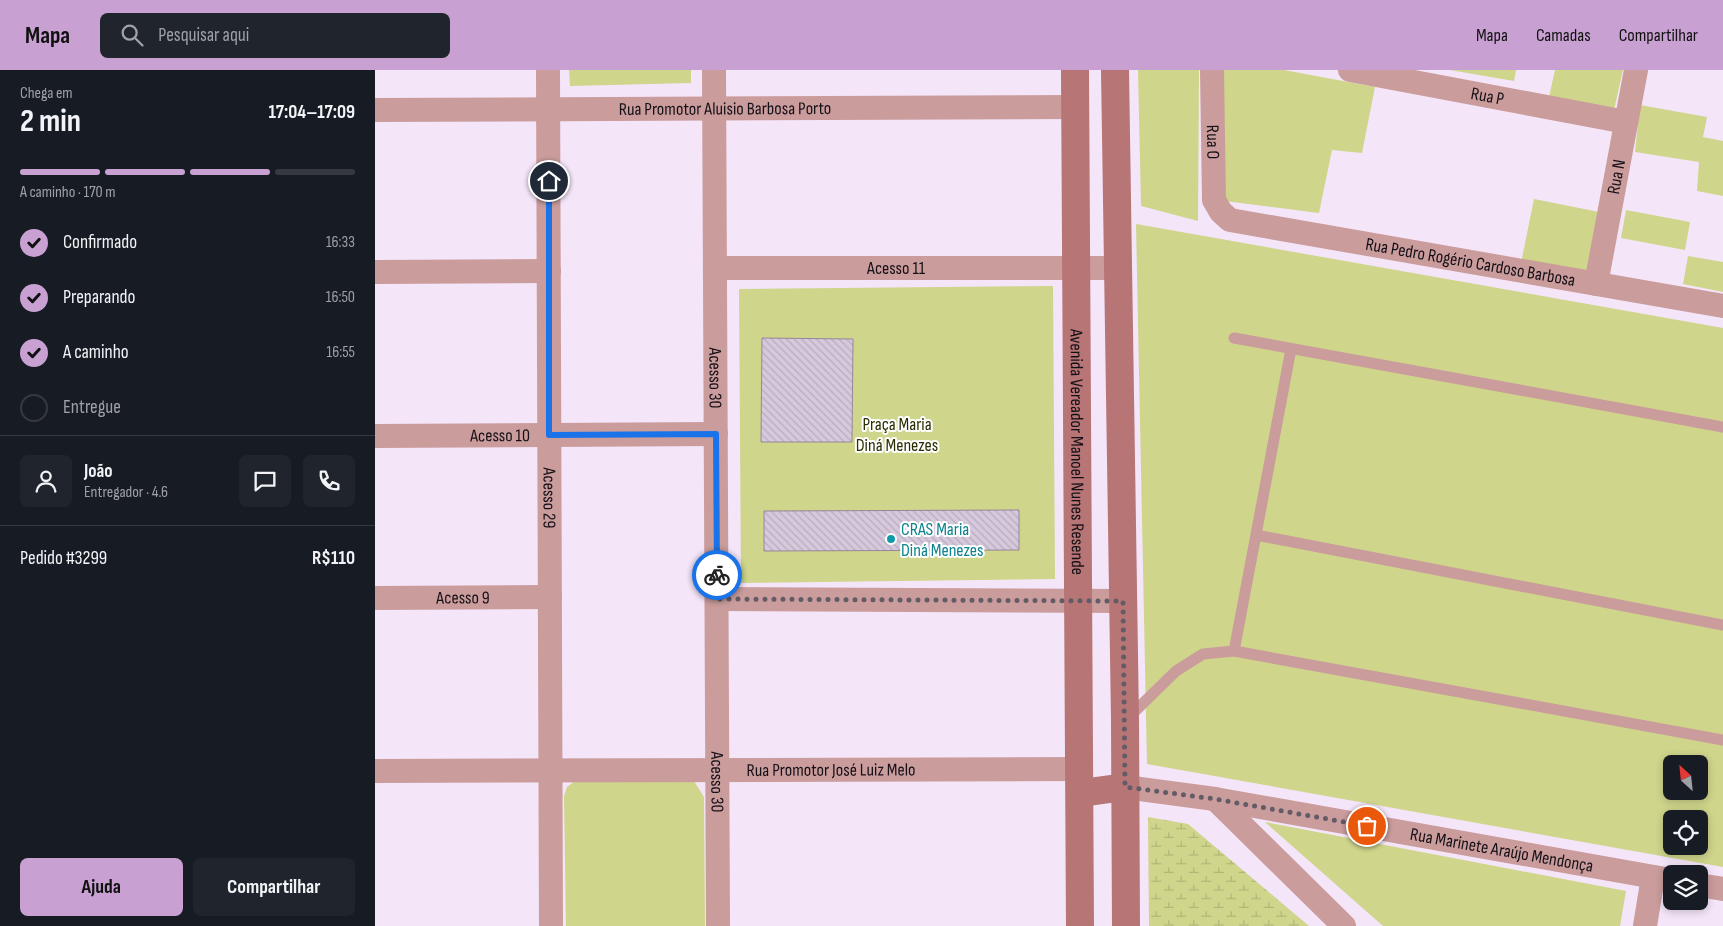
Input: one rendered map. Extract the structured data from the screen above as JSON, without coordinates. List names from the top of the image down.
{
  "streets": {
    "street": [
      "Rua P",
      "Rua Promotor Aluisio Barbosa Porto",
      "Rua O",
      "Rua N",
      "Rua Pedro Rogério Cardoso Barbosa",
      "Acesso 11",
      "Acesso 30",
      "Acesso 10",
      "Avenida Vereador Manoel Nunes Resende",
      "Acesso 29",
      "Acesso 9",
      "Rua Promotor José Luiz Melo",
      "Rua Marinete Araújo Mendonça"
    ]
  },
  "crossings": [
    ["Rua P", "Rua N"],
    ["Rua Promotor Aluisio Barbosa Porto", "Acesso 30"],
    ["Rua Promotor Aluisio Barbosa Porto", "Avenida Vereador Manoel Nunes Resende"],
    ["Rua Promotor Aluisio Barbosa Porto", "Acesso 29"],
    ["Rua O", "Rua Pedro Rogério Cardoso Barbosa"],
    ["Rua N", "Rua Pedro Rogério Cardoso Barbosa"],
    ["Acesso 11", "Acesso 30"],
    ["Acesso 11", "Avenida Vereador Manoel Nunes Resende"],
    ["Acesso 30", "Acesso 10"],
    ["Acesso 30", "Rua Promotor José Luiz Melo"],
    ["Acesso 10", "Acesso 29"],
    ["Avenida Vereador Manoel Nunes Resende", "Rua Promotor José Luiz Melo"],
    ["Acesso 29", "Acesso 9"],
    ["Acesso 29", "Rua Promotor José Luiz Melo"]
  ],
  "parks": ["Praça Maria Diná Menezes"],
  "places": ["CRAS Maria Diná Menezes"],
  "north": "top left",
  "page": {
    "header": "Mapa",
    "search": "Pesquisar aqui",
    "nav": ["Mapa", "Camadas", "Compartilhar"],
    "heading": ["2 min", "Chega em", "17:04–17:09"],
    "panel": [
      "João",
      "Entregador · 4.6",
      "Pedido #3299",
      "R$110"
    ],
    "bar": "A caminho · 170 m",
    "list": [
      ["Confirmado", "16:33"],
      ["Preparando", "16:50"],
      ["A caminho", "16:55"],
      "Entregue"
    ],
    "buttons": ["Ajuda", "Compartilhar"]
  }
}
